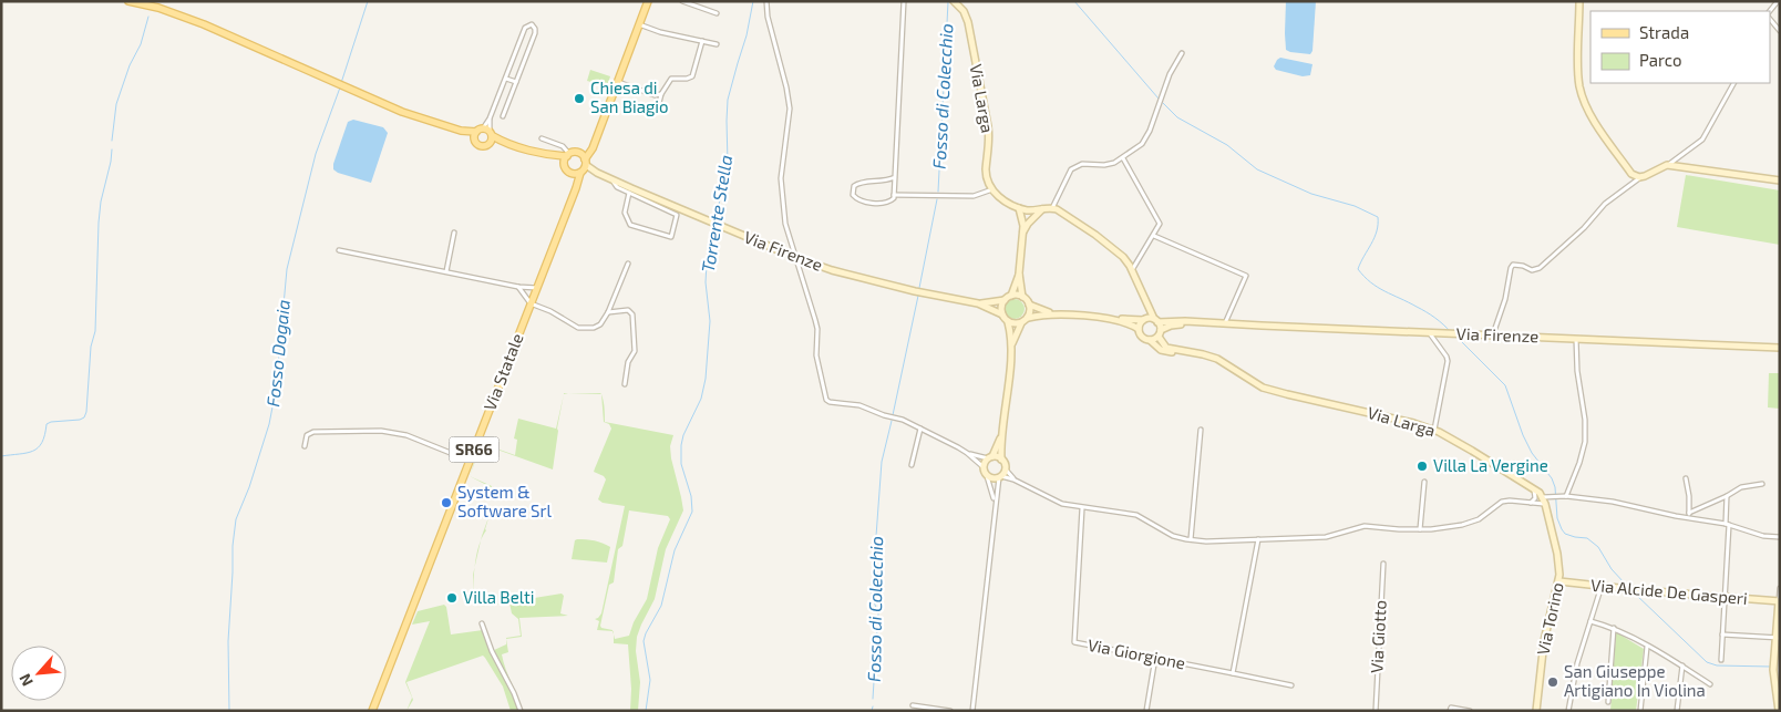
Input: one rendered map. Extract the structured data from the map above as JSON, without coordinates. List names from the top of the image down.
{
  "streets": {
    "main road": ["Via Statale", "SR66"],
    "street": [
      "Via Larga",
      "Via Firenze",
      "Via Alcide De Gasperi",
      "Via Torino",
      "Via Giotto",
      "Via Giorgione"
    ]
  },
  "crossings": [
    ["Via Larga", "Via Firenze"],
    ["Via Larga", "Via Torino"],
    ["Via Firenze", "Via Statale"],
    ["Via Alcide De Gasperi", "Via Torino"]
  ],
  "water": ["Fosso di Colecchio", "Torrente Stella", "Fosso Dogaia"],
  "places": [
    "Chiesa di San Biagio",
    "Villa La Vergine",
    "System & Software Srl",
    "Villa Belti",
    "San Giuseppe Artigiano In Violina"
  ],
  "legend": ["Strada", "Parco"],
  "north": "bottom left"
}
